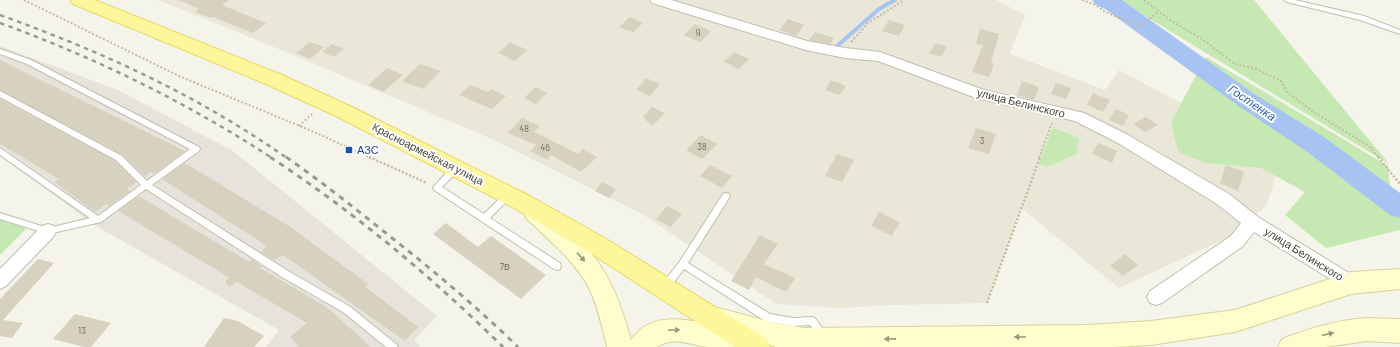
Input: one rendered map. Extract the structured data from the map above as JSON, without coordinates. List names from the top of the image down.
{
  "streets": {
    "main road": ["Красноармейская улица"],
    "street": ["улица Белинского"]
  },
  "water": ["Гостенка"],
  "places": {
    "transit": ["АЗС"]
  },
  "house_numbers": [
    "9",
    "48",
    "3",
    "38",
    "46",
    "7В",
    "13"
  ]
}
